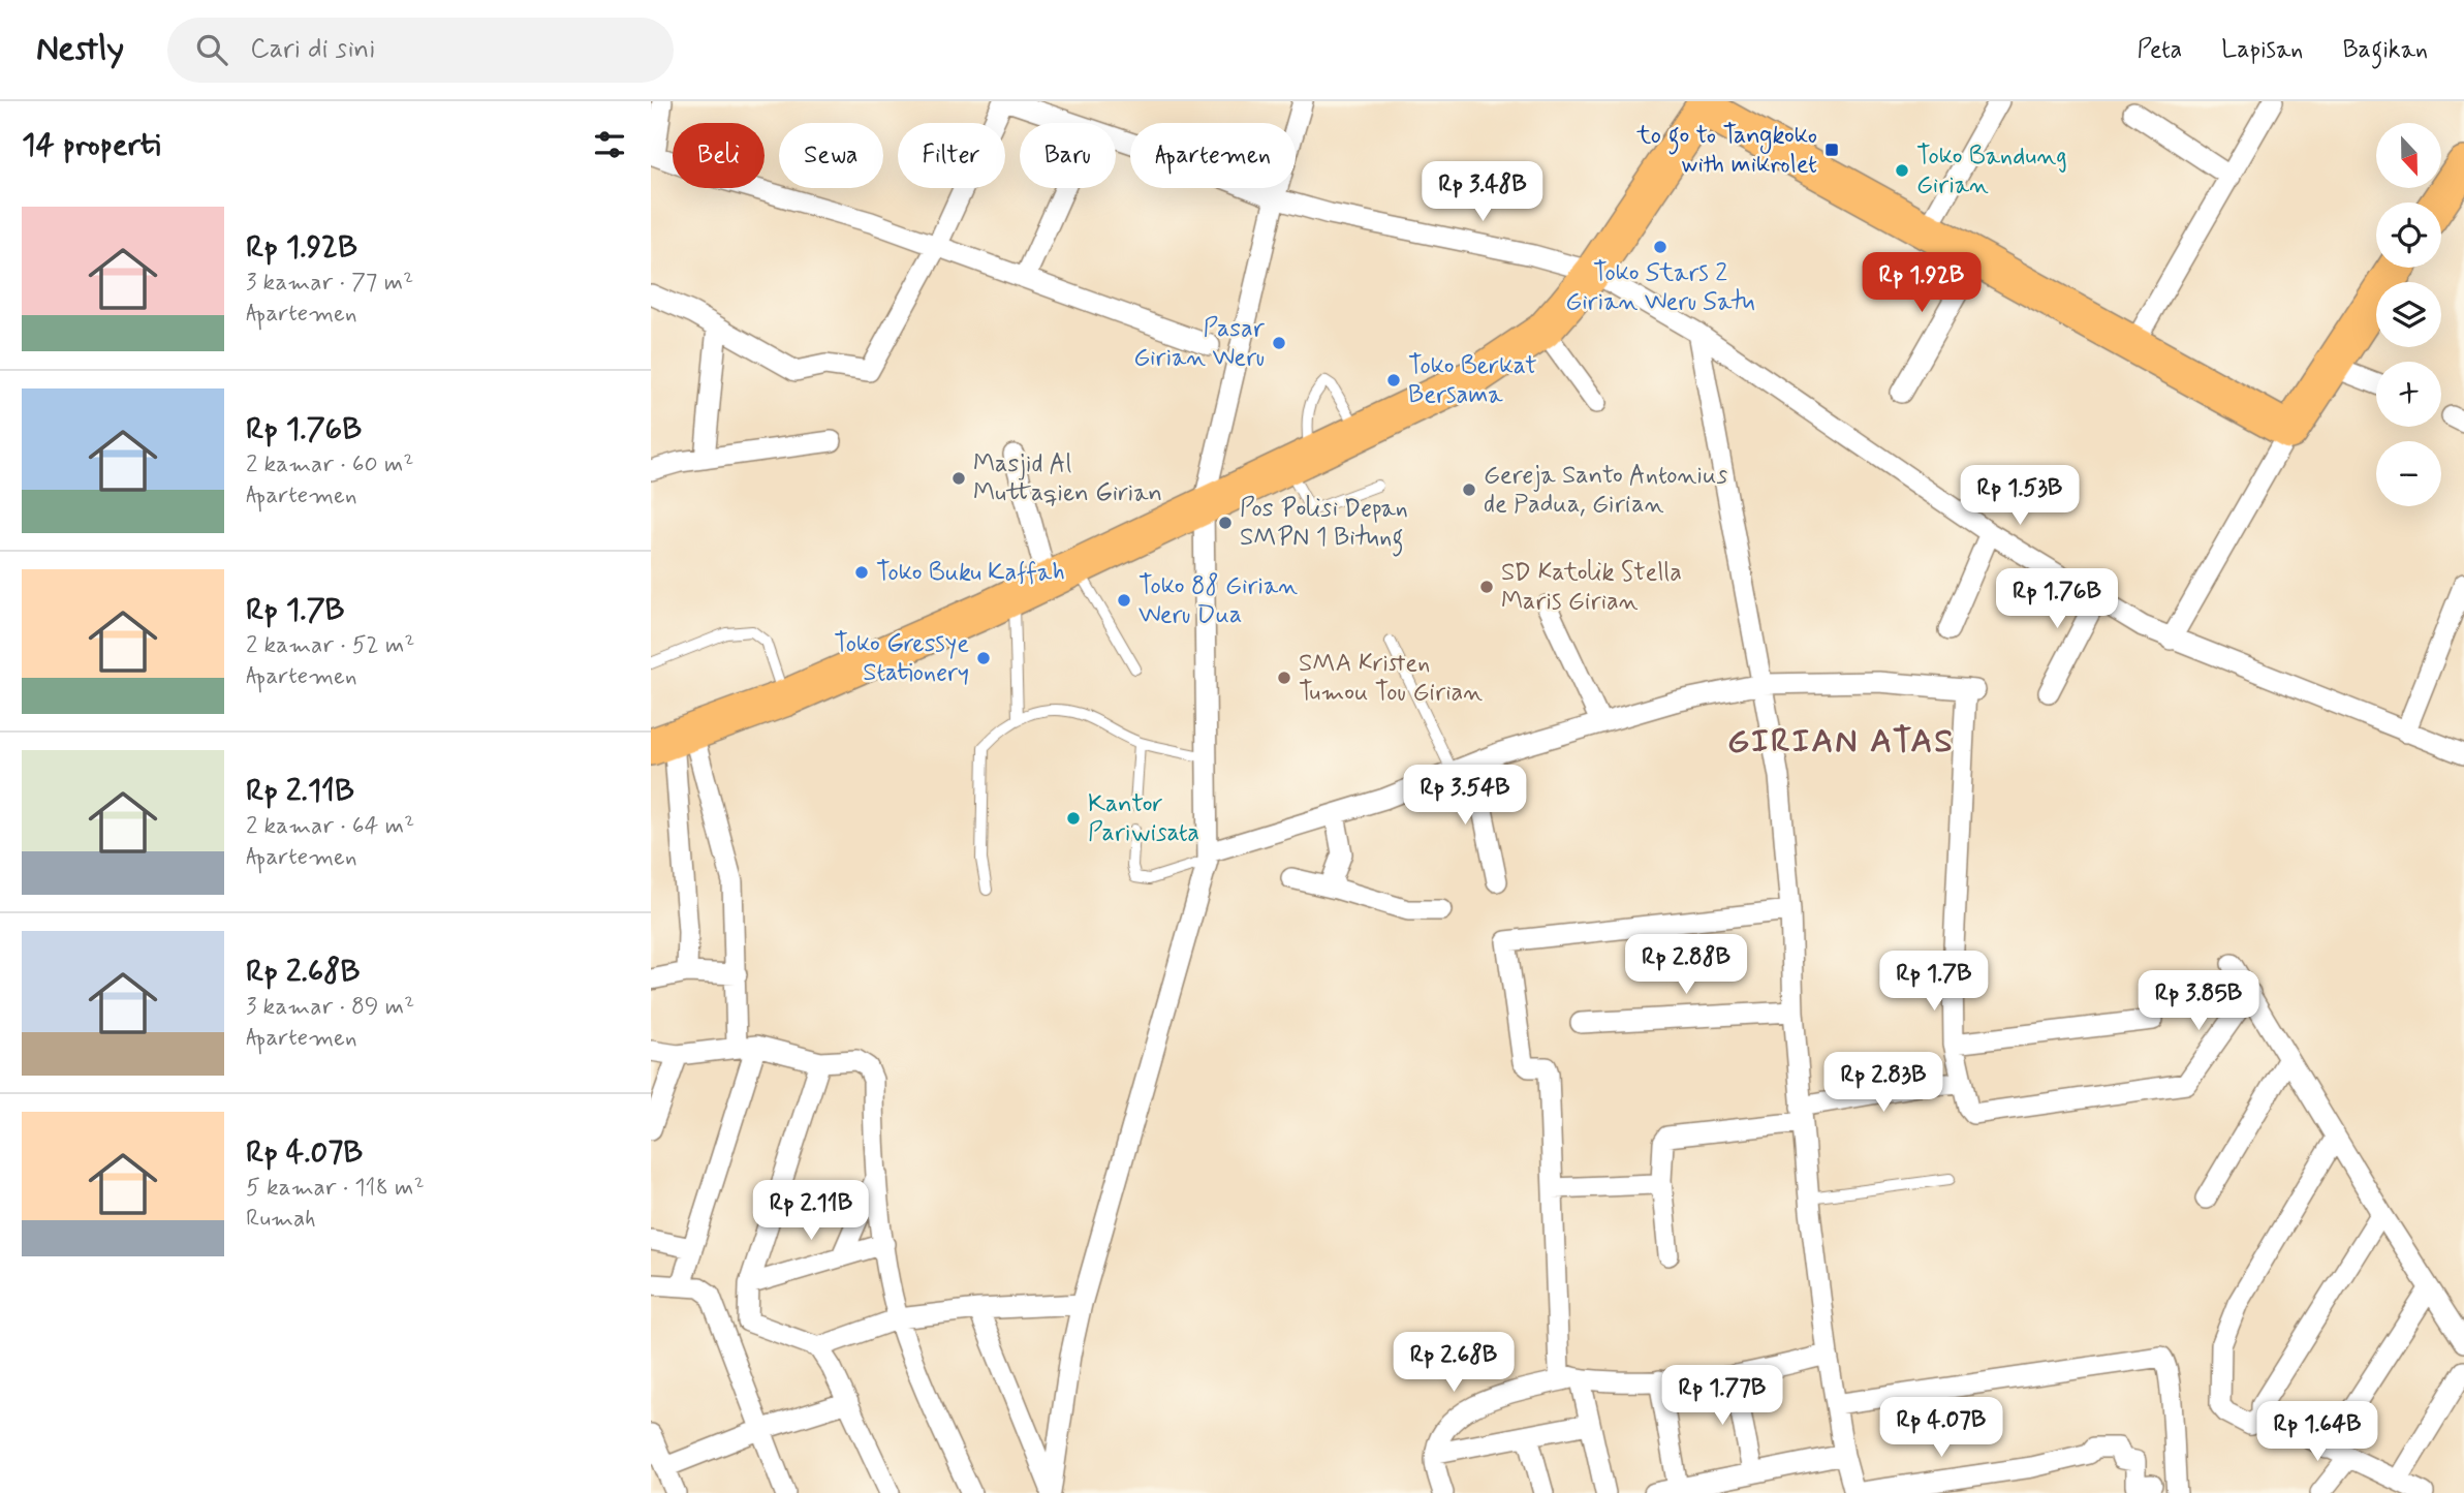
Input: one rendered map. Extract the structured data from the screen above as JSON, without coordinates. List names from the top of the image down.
{
  "districts": ["GIRIAN ATAS"],
  "places": {
    "transit": ["to go to Tangkoko with mikrolet"],
    "other": [
      "Toko Bandung Girian",
      "Toko Stars 2 Girian Weru Satu",
      "Pasar Girian Weru",
      "Toko Berkat Bersama",
      "Masjid Al Muttaqien Girian",
      "Gereja Santo Antonius de Padua, Girian",
      "Pos Polisi Depan SMPN 1 Bitung",
      "Toko Buku Kaffah",
      "SD Katolik Stella Maris Girian",
      "Toko 88 Girian Weru Dua",
      "Toko Gressye Stationery",
      "SMA Kristen Tumou Tou Girian",
      "Kantor Pariwisata"
    ]
  },
  "north": "bottom",
  "page": {
    "header": "Nestly",
    "search": "Cari di sini",
    "nav": ["Peta", "Lapisan", "Bagikan"],
    "heading": "14 properti",
    "map_buttons": ["+", "−"],
    "chip": [
      "Beli",
      "Sewa",
      "Filter",
      "Baru",
      "Apartemen"
    ],
    "price": [
      "Rp 3.48B",
      "Rp 1.92B",
      "Rp 1.53B",
      "Rp 1.76B",
      "Rp 3.54B",
      "Rp 2.88B",
      "Rp 1.7B",
      "Rp 3.85B",
      "Rp 2.83B",
      "Rp 2.11B",
      "Rp 2.68B",
      "Rp 1.77B",
      "Rp 4.07B",
      "Rp 1.64B"
    ],
    "list": [
      {
        "name": "Rp 1.92B",
        "note": "3 kamar · 77 m² · Apartemen"
      },
      {
        "name": "Rp 1.76B",
        "note": "2 kamar · 60 m² · Apartemen"
      },
      {
        "name": "Rp 1.7B",
        "note": "2 kamar · 52 m² · Apartemen"
      },
      {
        "name": "Rp 2.11B",
        "note": "2 kamar · 64 m² · Apartemen"
      },
      {
        "name": "Rp 2.68B",
        "note": "3 kamar · 89 m² · Apartemen"
      },
      {
        "name": "Rp 4.07B",
        "note": "5 kamar · 118 m² · Rumah"
      }
    ]
  }
}
